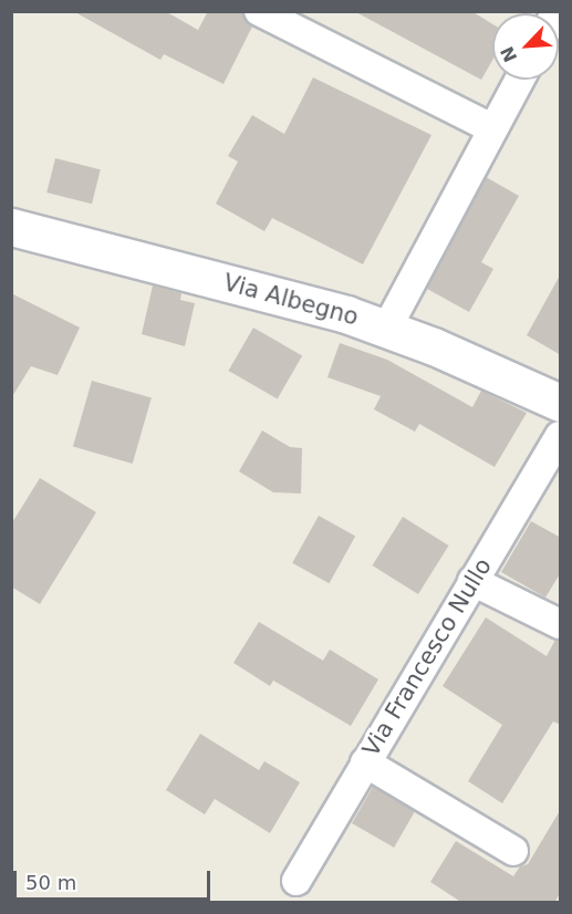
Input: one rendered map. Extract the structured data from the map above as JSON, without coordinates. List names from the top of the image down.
{
  "streets": {
    "street": ["Via Albegno", "Via Francesco Nullo"]
  },
  "scale_bar": "50 m",
  "north": "bottom left"
}
